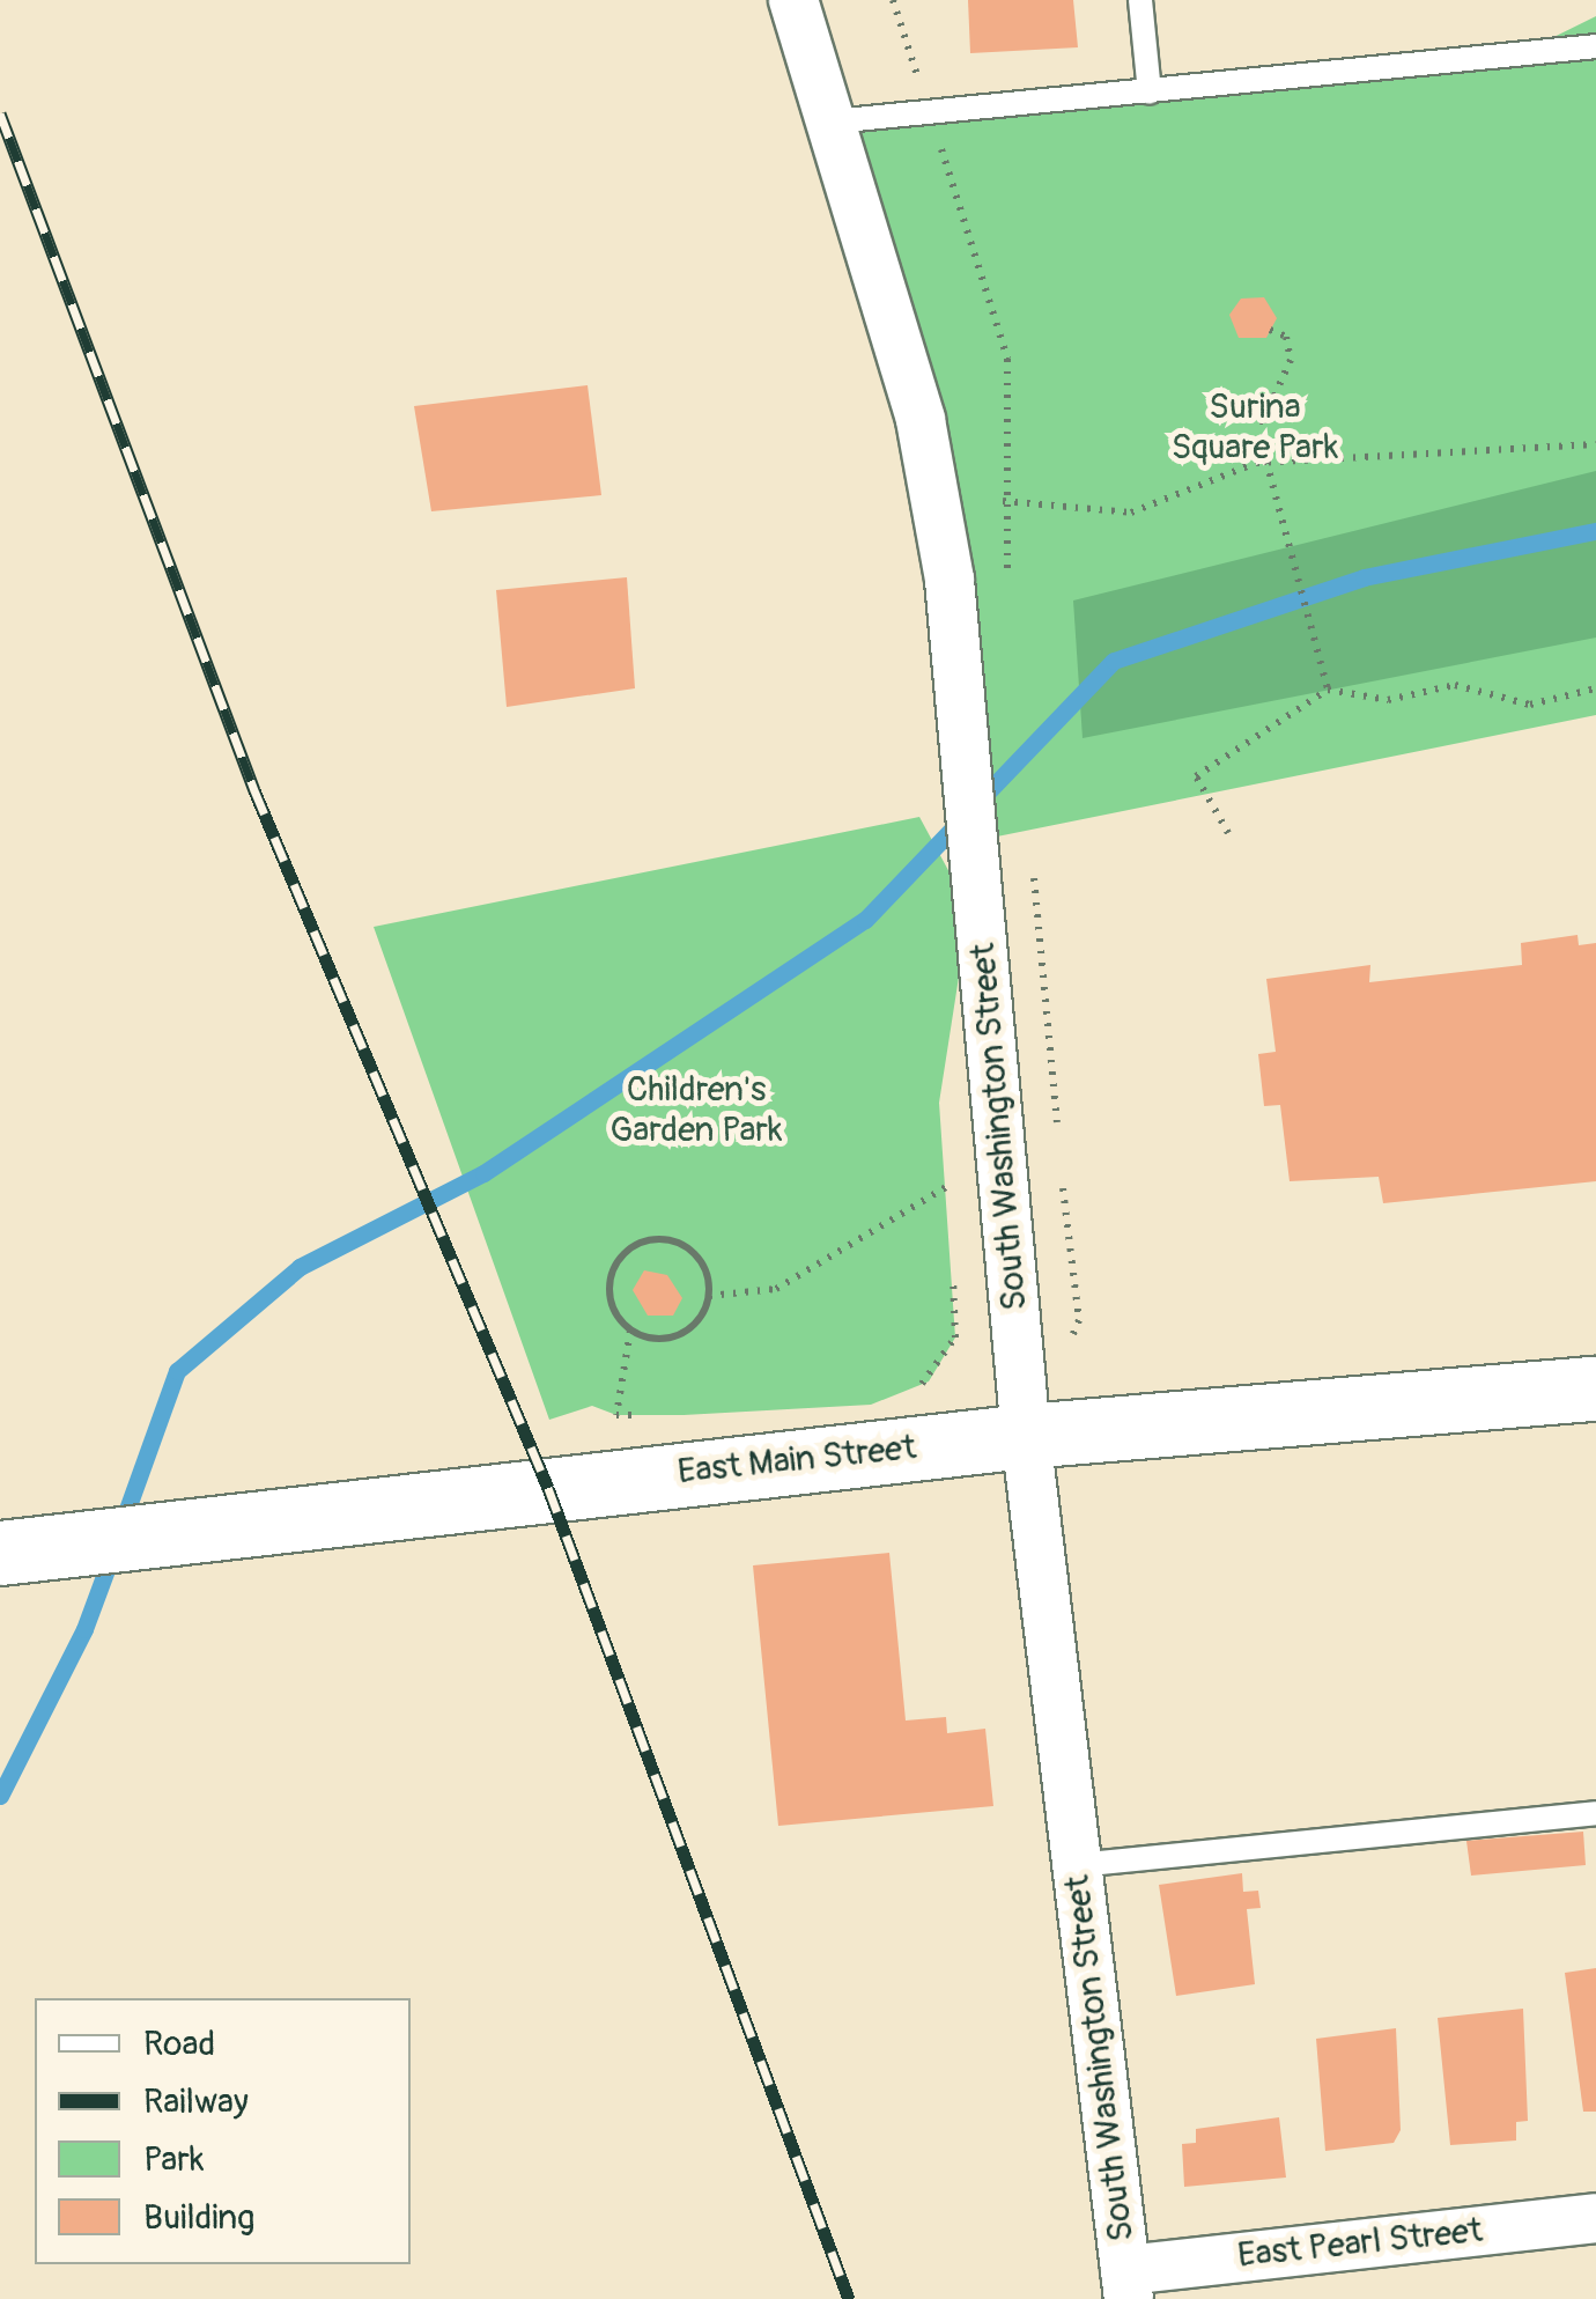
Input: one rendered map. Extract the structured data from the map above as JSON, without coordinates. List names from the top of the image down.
{
  "streets": {
    "main road": ["East Main Street"],
    "street": ["South Washington Street", "East Pearl Street"]
  },
  "crossings": [
    ["South Washington Street", "East Main Street"],
    ["South Washington Street", "East Pearl Street"]
  ],
  "parks": ["Surina Square Park", "Children's Garden Park"],
  "legend": [
    "Road",
    "Railway",
    "Park",
    "Building"
  ]
}
